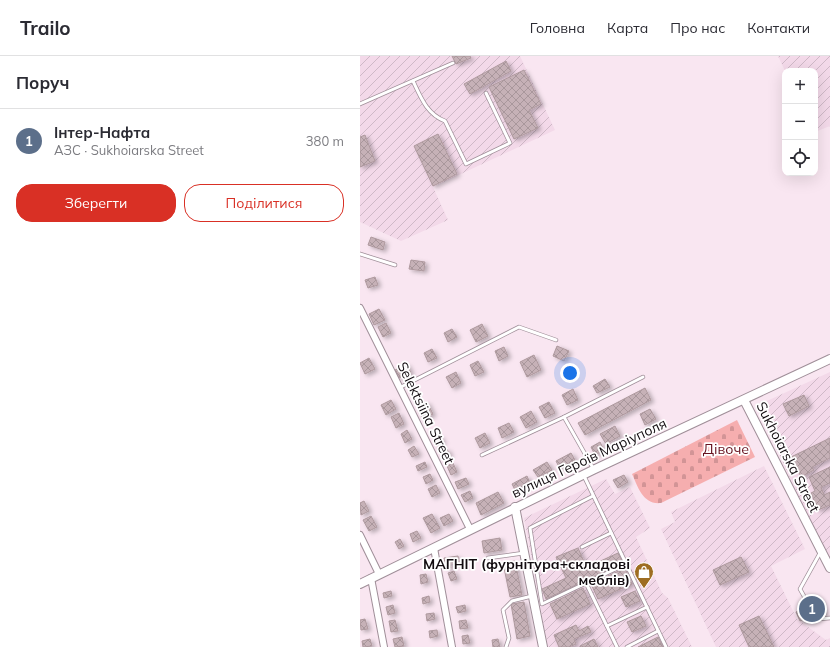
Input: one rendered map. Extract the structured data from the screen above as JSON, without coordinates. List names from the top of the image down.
{
  "streets": {
    "street": ["Selektsiina Street", "Sukhoiarska Street", "вулиця Героїв Маріуполя"]
  },
  "crossings": [
    ["Selektsiina Street", "вулиця Героїв Маріуполя"],
    ["Sukhoiarska Street", "вулиця Героїв Маріуполя"]
  ],
  "parks": ["Дівоче"],
  "places": {
    "shop": ["МАГНІТ (фурнітура+складові меблів)"]
  },
  "page": {
    "header": "Trailo",
    "nav": [
      "Головна",
      "Карта",
      "Про нас",
      "Контакти"
    ],
    "heading": "Поруч",
    "map_buttons": ["+", "−"],
    "list": [
      {
        "mark": "1",
        "name": "Інтер-Нафта",
        "note": "АЗС · Sukhoiarska Street",
        "value": "380 m"
      }
    ],
    "buttons": ["Зберегти", "Поділитися"],
    "pins": "1"
  }
}
